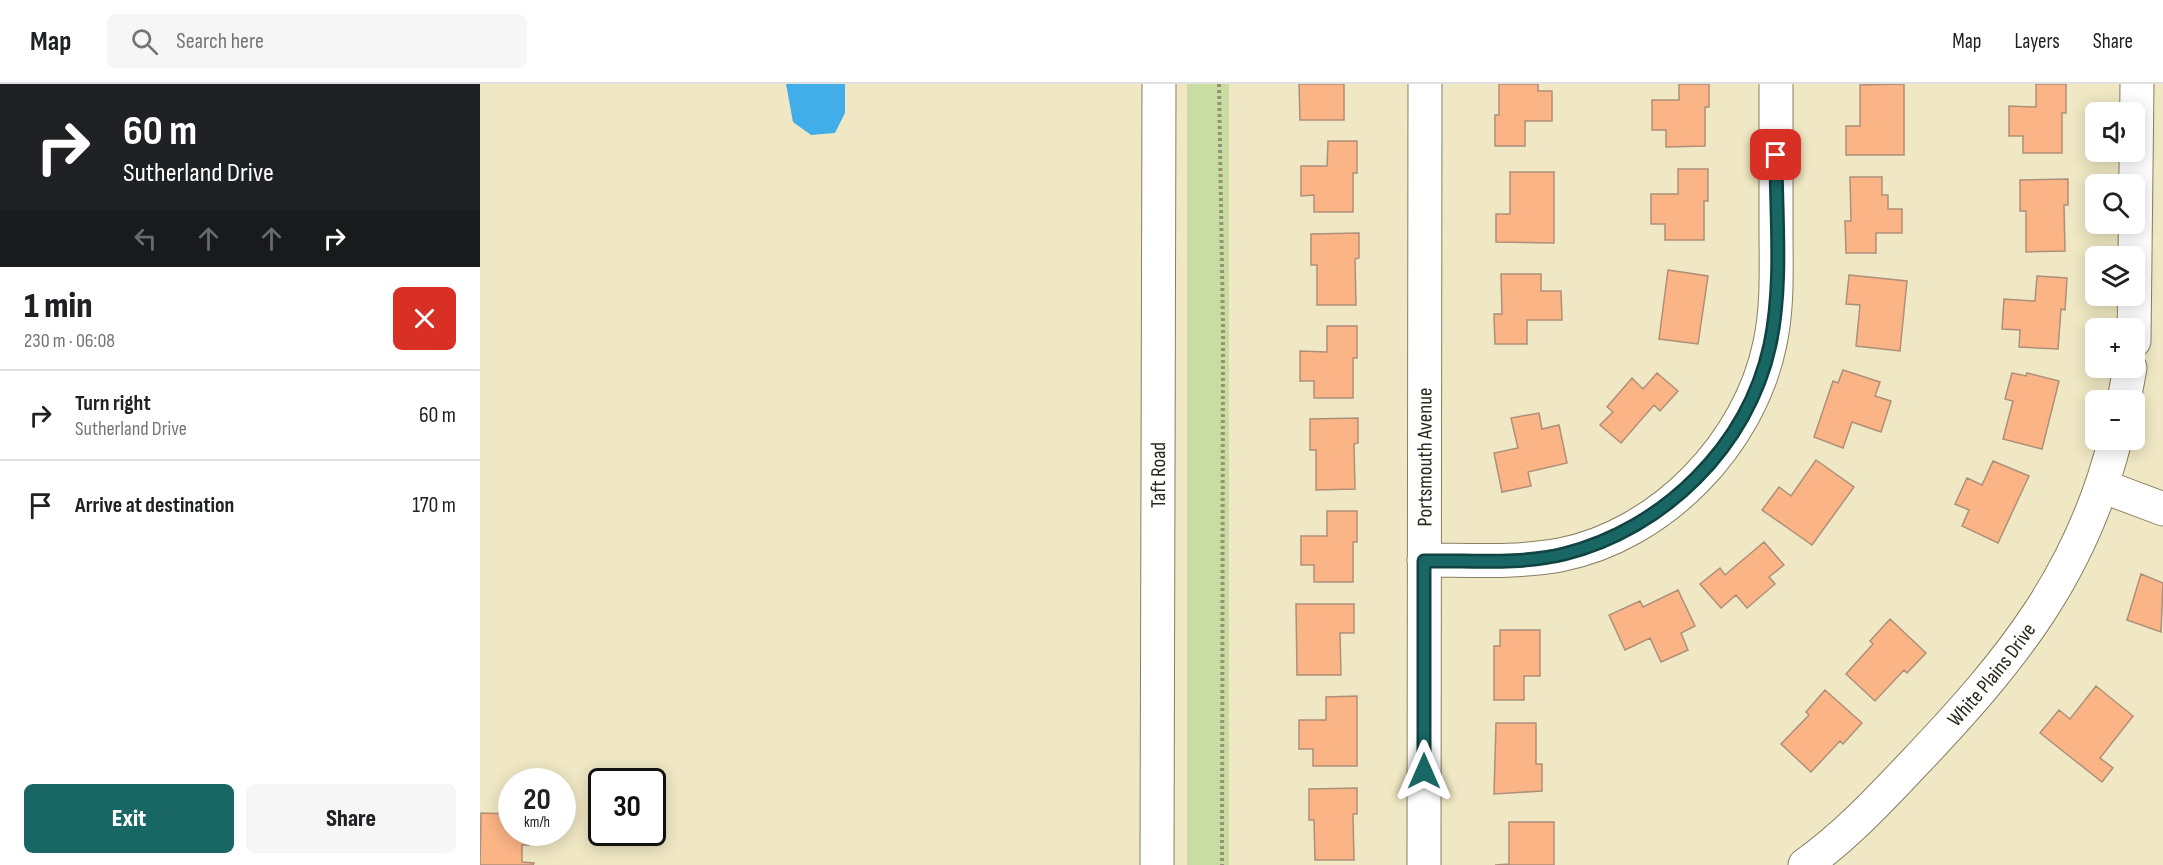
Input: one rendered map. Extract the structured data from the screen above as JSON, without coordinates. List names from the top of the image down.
{
  "streets": {
    "street": ["Portsmouth Avenue", "Taft Road", "White Plains Drive"]
  },
  "page": {
    "header": "Map",
    "search": "Search here",
    "nav": ["Map", "Layers", "Share"],
    "turn": ["60 m", "Sutherland Drive"],
    "map_buttons": ["+", "−"],
    "heading": ["1 min", "230 m · 06:08"],
    "list": [
      {
        "name": "Turn right",
        "note": "Sutherland Drive",
        "value": "60 m"
      },
      {
        "name": "Arrive at destination",
        "value": "170 m"
      }
    ],
    "speed": "20 km/h",
    "limit": "30",
    "buttons": ["Exit", "Share"]
  }
}
